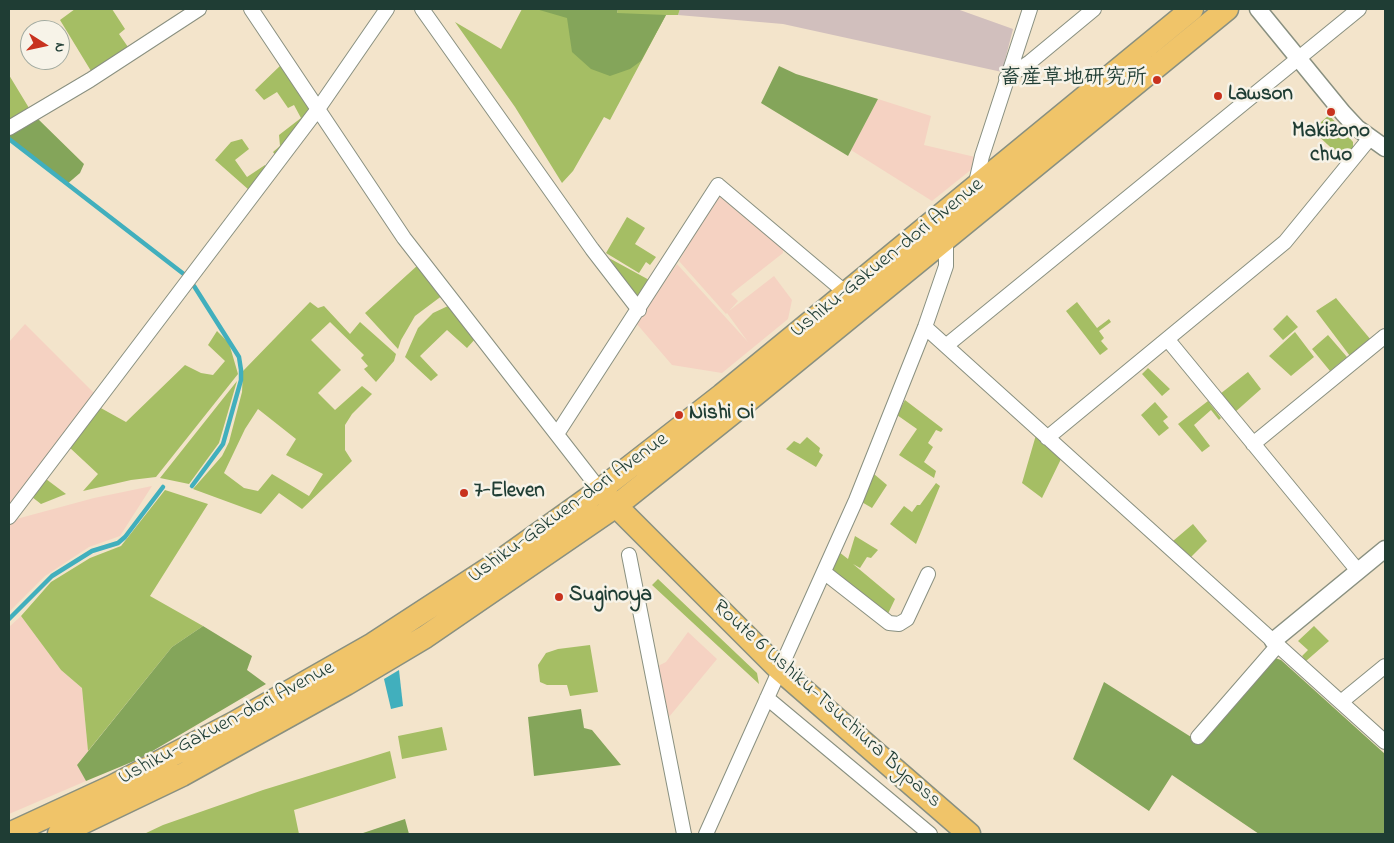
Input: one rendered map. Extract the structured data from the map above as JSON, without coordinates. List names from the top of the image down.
{
  "streets": {
    "highway": ["Ushiku-Gakuen-dori Avenue", "Route 6 Ushiku-Tsuchiura Bypass"]
  },
  "crossings": [
    ["Ushiku-Gakuen-dori Avenue", "Route 6 Ushiku-Tsuchiura Bypass"]
  ],
  "places": [
    "畜産草地研究所",
    "Lawson",
    "Makizono chuo",
    "Nishi Oi",
    "7-Eleven",
    "Suginoya"
  ],
  "north": "right"
}
